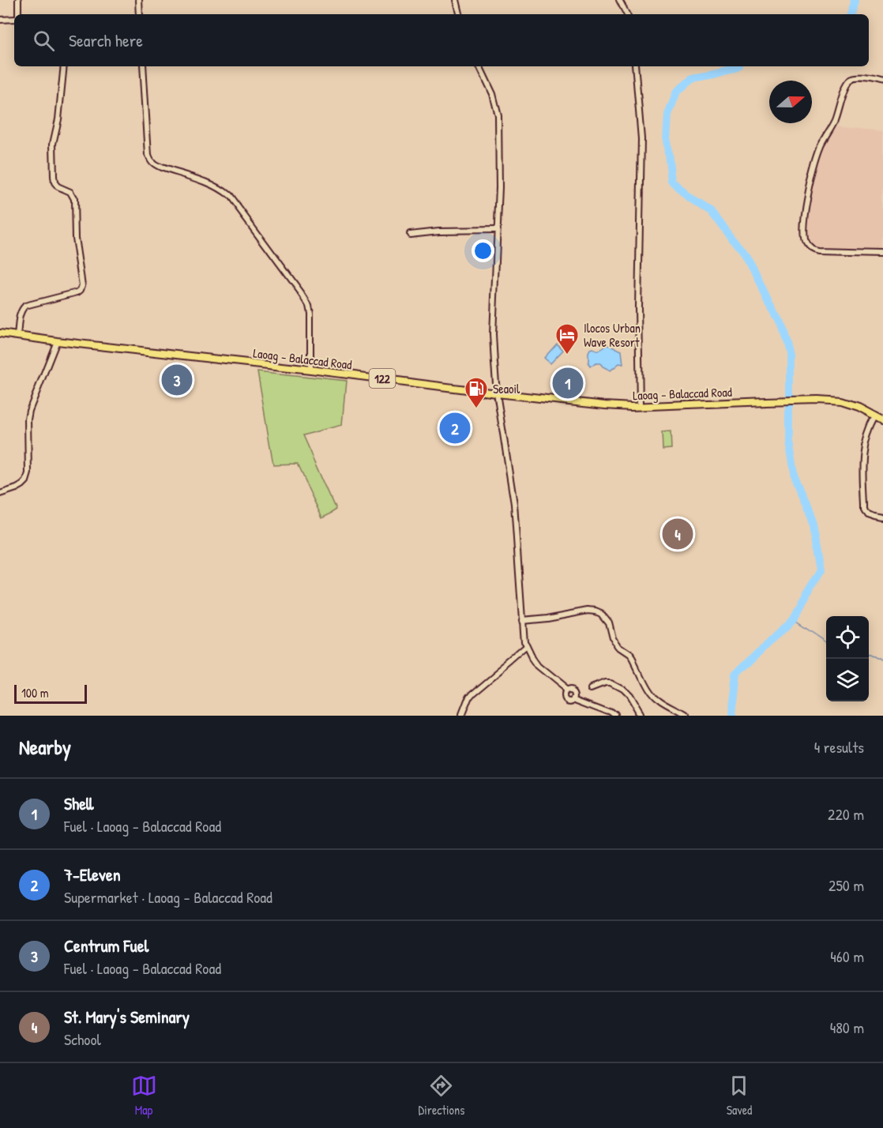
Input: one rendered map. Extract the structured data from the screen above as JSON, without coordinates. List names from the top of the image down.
{
  "streets": {
    "main road": ["Laoag - Balaccad Road", "122"]
  },
  "places": {
    "hotel": ["Ilocos Urban Wave Resort"],
    "fuel station": ["Seaoil"]
  },
  "scale_bar": "100 m",
  "north": "right",
  "page": {
    "search": "Search here",
    "pins": [
      "3",
      "1",
      "2",
      "4"
    ],
    "scale": "100 m",
    "heading": ["Nearby", "4 results"],
    "list": [
      {
        "mark": "1",
        "name": "Shell",
        "note": "Fuel · Laoag - Balaccad Road",
        "value": "220 m"
      },
      {
        "mark": "2",
        "name": "7-Eleven",
        "note": "Supermarket · Laoag - Balaccad Road",
        "value": "250 m"
      },
      {
        "mark": "3",
        "name": "Centrum Fuel",
        "note": "Fuel · Laoag - Balaccad Road",
        "value": "460 m"
      },
      {
        "mark": "4",
        "name": "St. Mary's Seminary",
        "note": "School",
        "value": "480 m"
      }
    ],
    "nav": ["Map", "Directions", "Saved"]
  }
}
